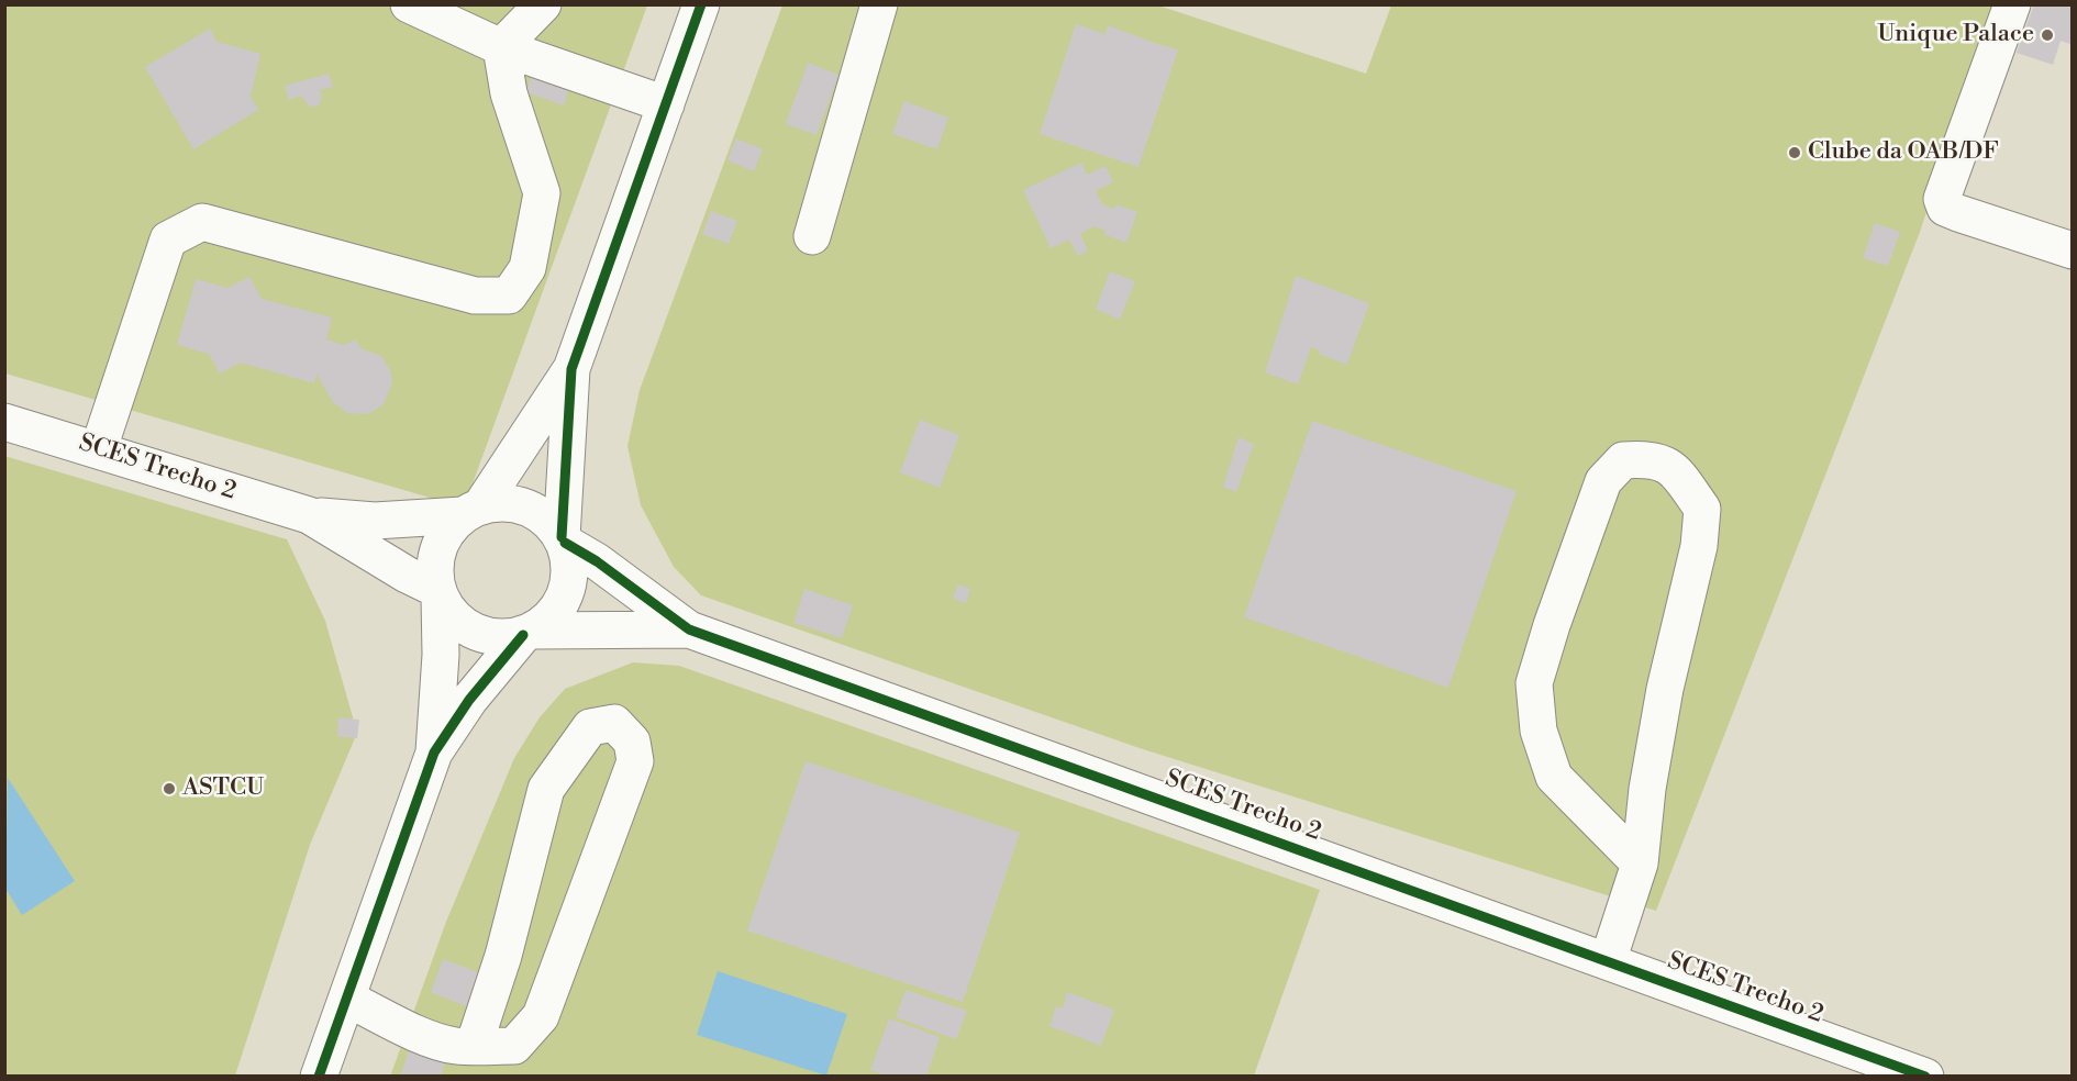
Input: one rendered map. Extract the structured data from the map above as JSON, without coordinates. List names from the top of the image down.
{
  "streets": {
    "street": ["SCES Trecho 2"]
  },
  "places": ["Unique Palace", "Clube da OAB/DF", "ASTCU"]
}
